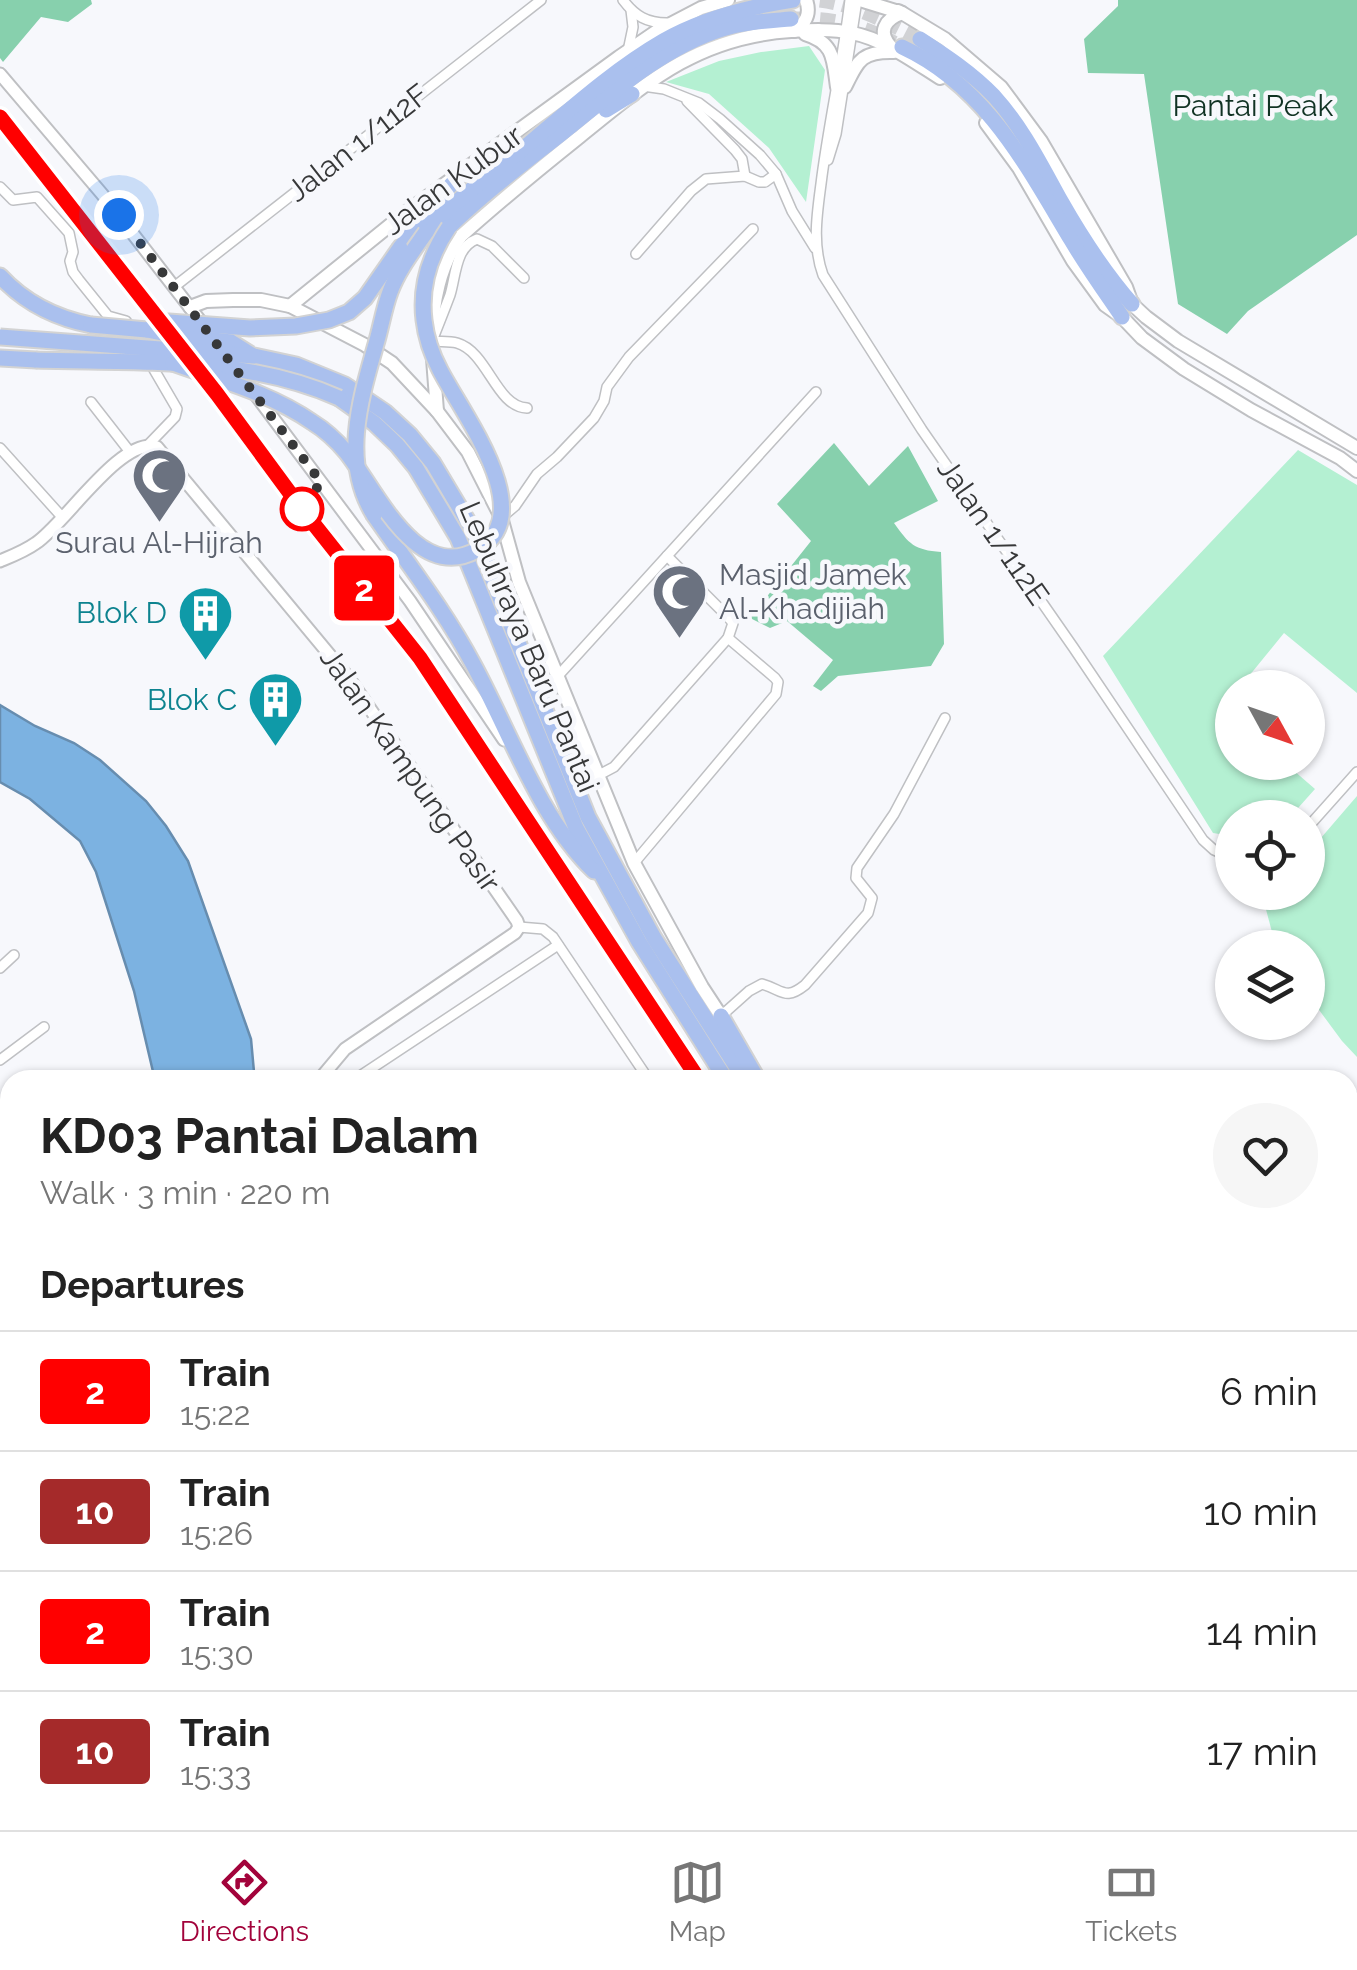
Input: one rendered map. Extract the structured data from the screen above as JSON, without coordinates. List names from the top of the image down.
{
  "streets": {
    "highway": ["Lebuhraya Baru Pantai"],
    "main road": ["Jalan Kubur"],
    "street": ["Jalan 1/112F", "Jalan 1/112E", "Jalan Kampung Pasir"]
  },
  "parks": ["Pantai Peak"],
  "places": {
    "mosque": ["Surau Al-Hijrah", "Masjid Jamek Al-Khadijiah"],
    "building": ["Blok D", "Blok C"]
  },
  "north": "bottom right",
  "page": {
    "on_map": "2",
    "heading": [
      ["KD03 Pantai Dalam", "Walk · 3 min · 220 m"],
      "Departures"
    ],
    "list": [
      {
        "mark": "2",
        "name": "Train",
        "note": "15:22",
        "value": "6 min"
      },
      {
        "mark": "10",
        "name": "Train",
        "note": "15:26",
        "value": "10 min"
      },
      {
        "mark": "2",
        "name": "Train",
        "note": "15:30",
        "value": "14 min"
      },
      {
        "mark": "10",
        "name": "Train",
        "note": "15:33",
        "value": "17 min"
      }
    ],
    "tabs": ["Directions", "Map", "Tickets"]
  }
}
